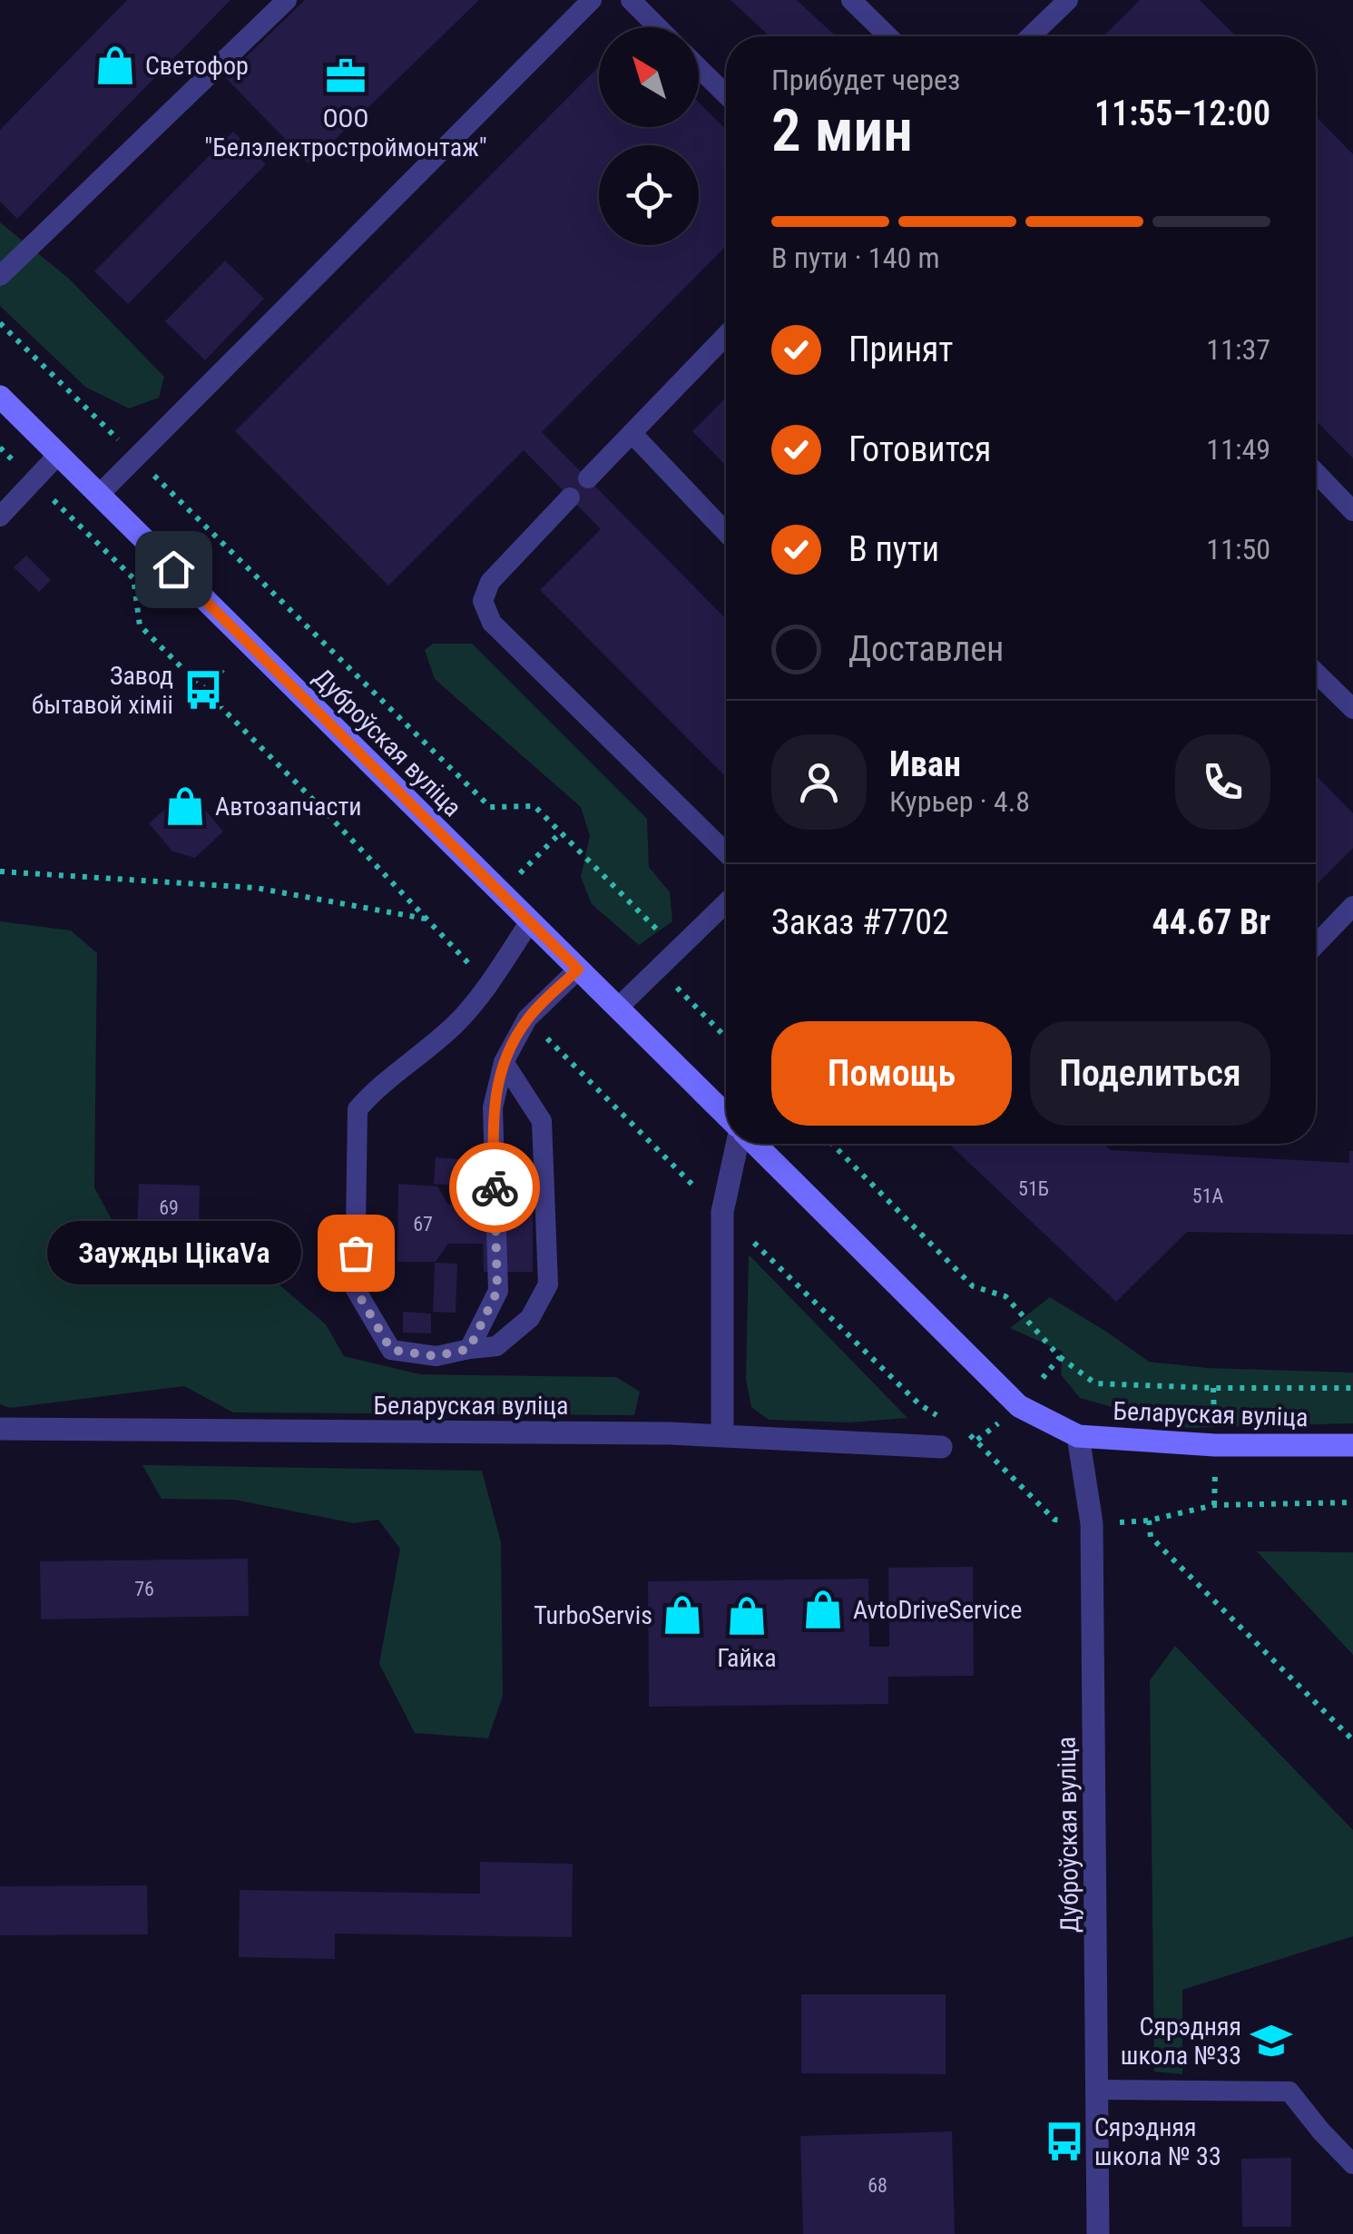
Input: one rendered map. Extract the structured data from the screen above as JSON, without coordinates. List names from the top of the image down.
{
  "streets": {
    "main road": ["Дуброўская вуліца", "Беларуская вуліца"]
  },
  "crossings": [
    ["Дуброўская вуліца", "Беларуская вуліца"]
  ],
  "places": {
    "shop": [
      "Светофор",
      "Автозапчасти",
      "AvtoDriveService",
      "TurboServis",
      "Гайка"
    ],
    "office": ["ООО \"Белэлектростроймонтаж\""],
    "bus stop": ["Завод бытавой хіміі", "Сярэдняя школа № 33"],
    "other": ["Заужды ЦікаVа"],
    "school or university": ["Сярэдняя школа №33"]
  },
  "house_numbers": [
    "51Б",
    "51А",
    "69",
    "67",
    "76",
    "68"
  ],
  "north": "top left",
  "page": {
    "heading": ["2 мин", "Прибудет через", "11:55–12:00"],
    "panel": [
      "Иван",
      "Курьер · 4.8",
      "Заказ #7702",
      "44.67 Br"
    ],
    "bar": "В пути · 140 m",
    "list": [
      ["Принят", "11:37"],
      ["Готовится", "11:49"],
      ["В пути", "11:50"],
      "Доставлен"
    ],
    "buttons": ["Помощь", "Поделиться"],
    "bubble": "Заужды ЦікаVа"
  }
}
